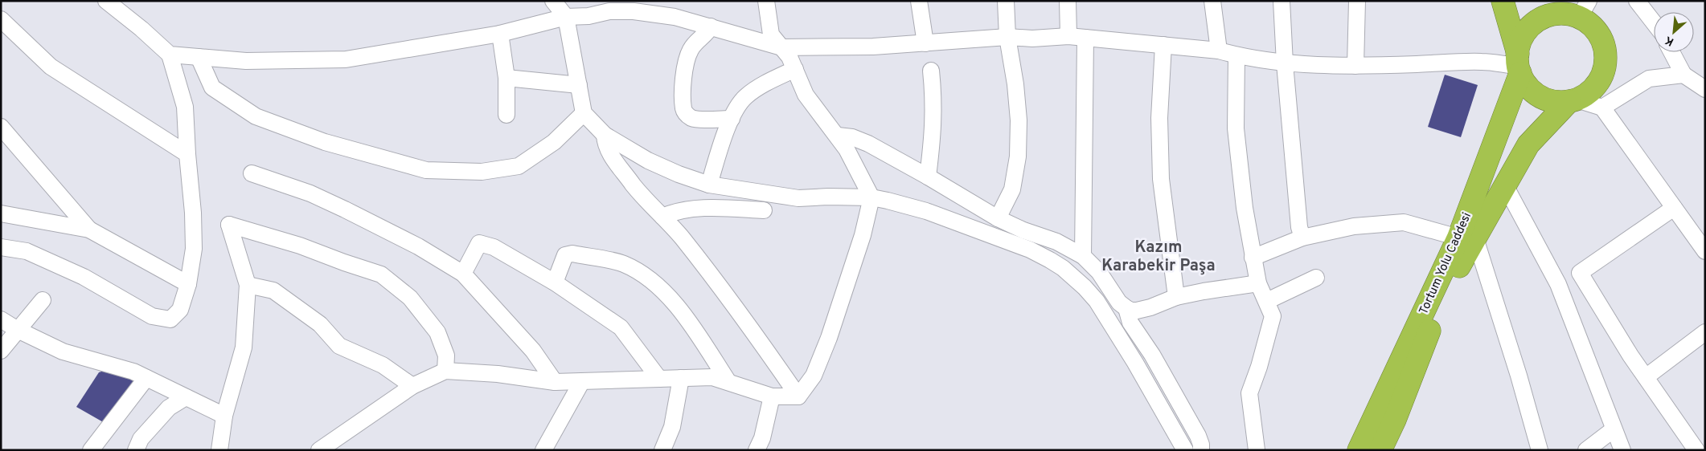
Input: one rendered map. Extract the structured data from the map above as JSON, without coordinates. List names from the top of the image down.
{
  "streets": {
    "highway": ["Tortum Yolu Caddesi"]
  },
  "districts": ["Kazım Karabekir Paşa"],
  "north": "bottom left"
}
